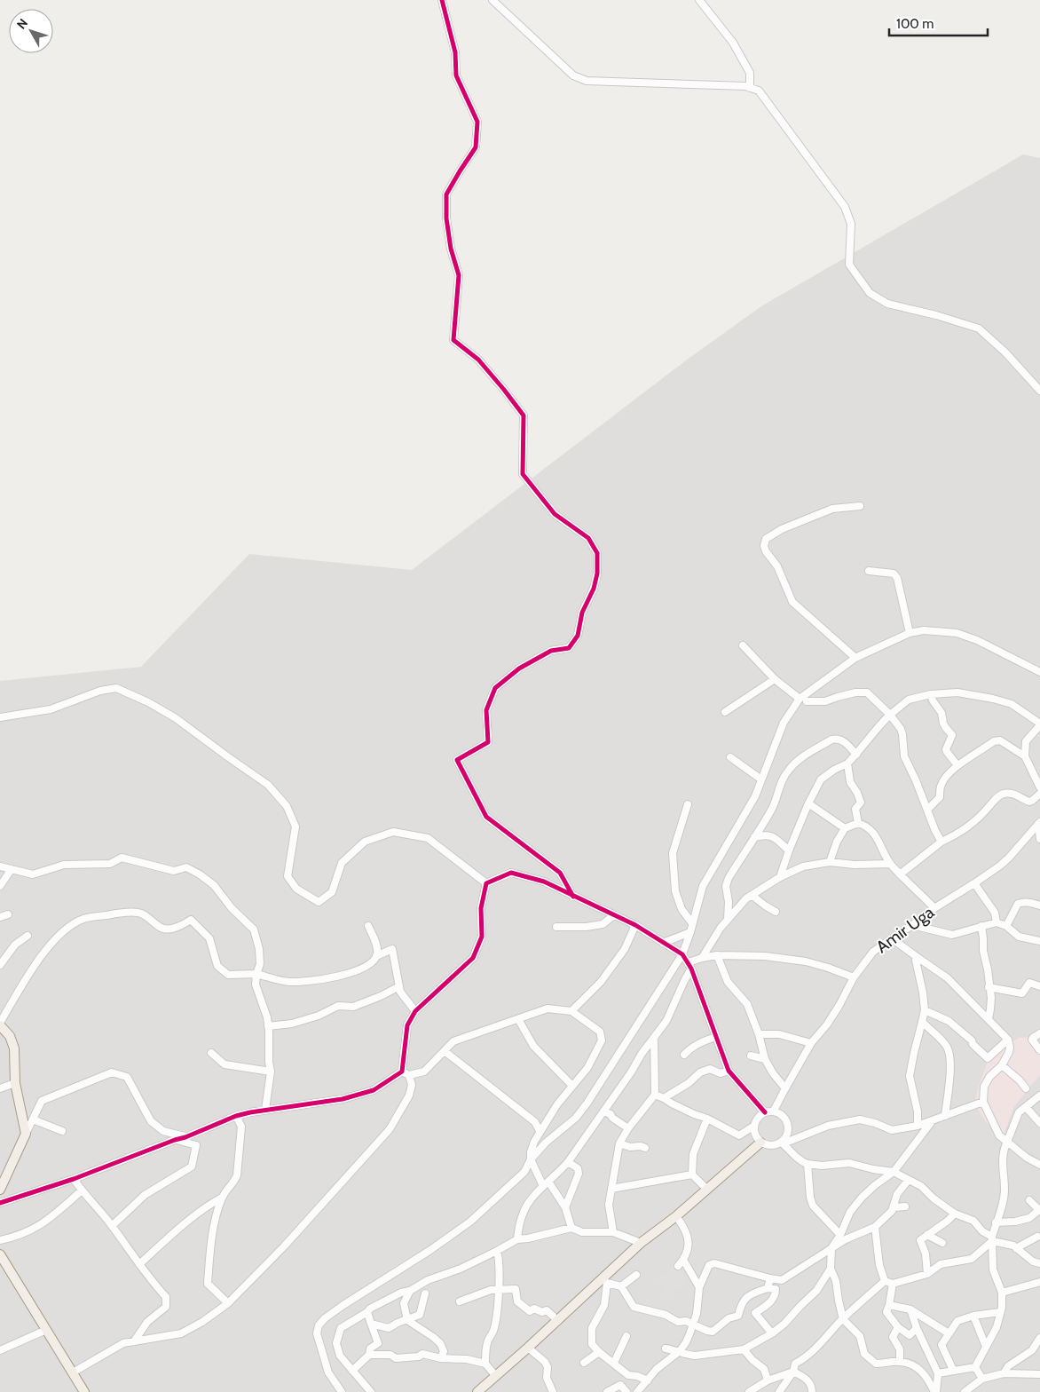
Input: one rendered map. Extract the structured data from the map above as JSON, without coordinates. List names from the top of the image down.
{
  "streets": {
    "street": ["Amir Uga"]
  },
  "scale_bar": "100 m",
  "north": "top left"
}
